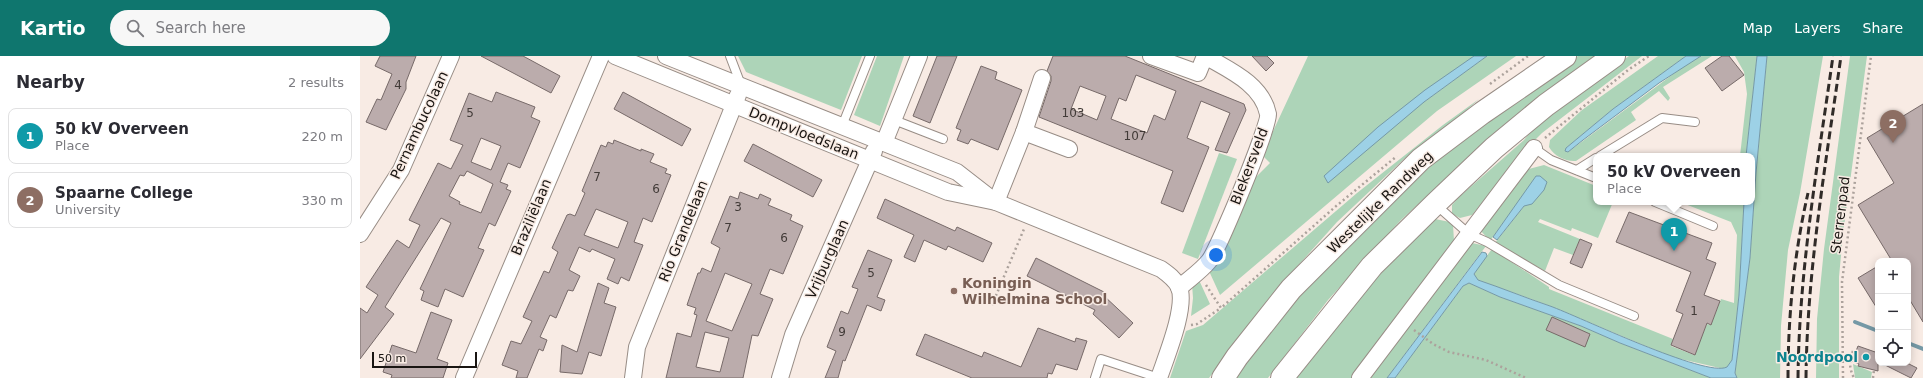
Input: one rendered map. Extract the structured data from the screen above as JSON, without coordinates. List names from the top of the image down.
{
  "streets": {
    "main road": ["Westelijke Randweg"],
    "street": [
      "Pernambucolaan",
      "Dompvloedslaan",
      "Blekersveld",
      "Braziliëlaan",
      "Rio Grandelaan",
      "Vrijburglaan"
    ],
    "path": ["Sterrenpad"]
  },
  "crossings": [
    ["Dompvloedslaan", "Blekersveld"],
    ["Dompvloedslaan", "Rio Grandelaan"],
    ["Dompvloedslaan", "Vrijburglaan"]
  ],
  "places": ["Koningin Wilhelmina School", "Noordpool"],
  "house_numbers": [
    "4",
    "5",
    "103",
    "107",
    "7",
    "6",
    "3",
    "7",
    "6",
    "5",
    "1",
    "9"
  ],
  "scale_bar": "50 m",
  "page": {
    "header": "Kartio",
    "search": "Search here",
    "nav": ["Map", "Layers", "Share"],
    "heading": ["Nearby", "2 results"],
    "list": [
      {
        "mark": "1",
        "name": "50 kV Overveen",
        "note": "Place",
        "value": "220 m"
      },
      {
        "mark": "2",
        "name": "Spaarne College",
        "note": "University",
        "value": "330 m"
      }
    ],
    "pins": ["2", "1"],
    "popup": ["50 kV Overveen", "Place"],
    "map_buttons": ["+", "−"],
    "scale": "50 m"
  }
}
